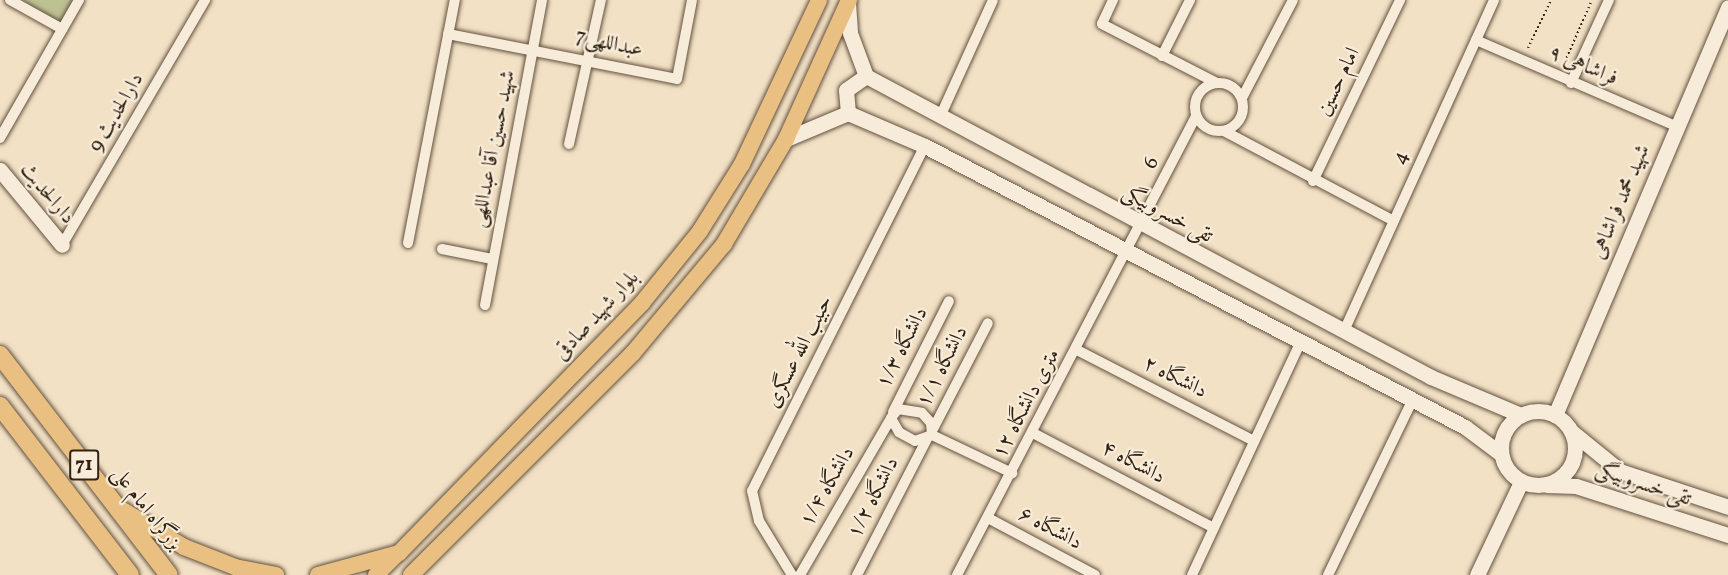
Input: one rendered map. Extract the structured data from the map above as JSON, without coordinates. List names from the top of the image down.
{
  "streets": {
    "highway": ["71", "بزرگراه امام علی"],
    "main road": [
      "دارالحدیث",
      "شهید محمد فراشاهی",
      "تقی خسروبیگی",
      "بلوار شهید صادقی"
    ],
    "street": [
      "عبداللهی7",
      "فراشاهی ۹",
      "امام حسین",
      "دارالحدیث 9",
      "شهید حسین آقا عبداللهی",
      "4",
      "6",
      "دانشگاه ۱/۳",
      "حبیب الله عسگری",
      "دانشگاه ۱/۱",
      "دانشگاه ۲",
      "۱۲ متری دانشگاه",
      "دانشگاه ۴",
      "دانشگاه ۱/۴",
      "دانشگاه ۱/۲",
      "دانشگاه ۶"
    ]
  },
  "crossings": [
    ["عبداللهی7", "شهید حسین آقا عبداللهی"],
    ["فراشاهی ۹", "4"],
    ["فراشاهی ۹", "شهید محمد فراشاهی"],
    ["دارالحدیث 9", "دارالحدیث"],
    ["4", "تقی خسروبیگی"],
    ["6", "تقی خسروبیگی"],
    ["6", "۱۲ متری دانشگاه"],
    ["شهید محمد فراشاهی", "تقی خسروبیگی"],
    ["دانشگاه ۱/۳", "دانشگاه ۱/۴"],
    ["دانشگاه ۱/۱", "دانشگاه ۱/۲"],
    ["دانشگاه ۲", "۱۲ متری دانشگاه"],
    ["۱۲ متری دانشگاه", "دانشگاه ۴"],
    ["۱۲ متری دانشگاه", "دانشگاه ۶"]
  ]
}
